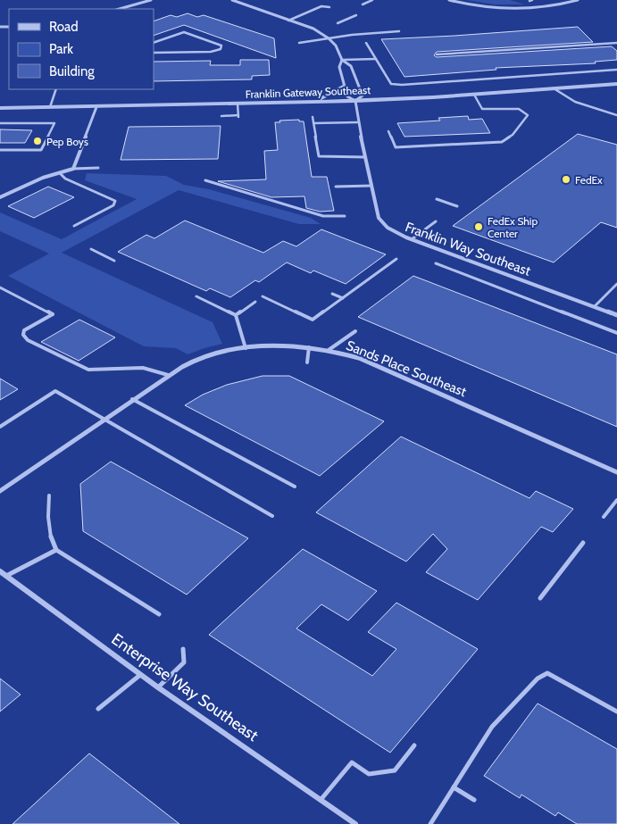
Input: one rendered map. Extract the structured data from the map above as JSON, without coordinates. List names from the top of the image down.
{
  "streets": {
    "street": [
      "Franklin Gateway Southeast",
      "Franklin Way Southeast",
      "Sands Place Southeast",
      "Enterprise Way Southeast"
    ]
  },
  "crossings": [
    ["Franklin Gateway Southeast", "Franklin Way Southeast"]
  ],
  "places": ["Pep Boys", "FedEx", "FedEx Ship Center"],
  "legend": ["Road", "Park", "Building"]
}
